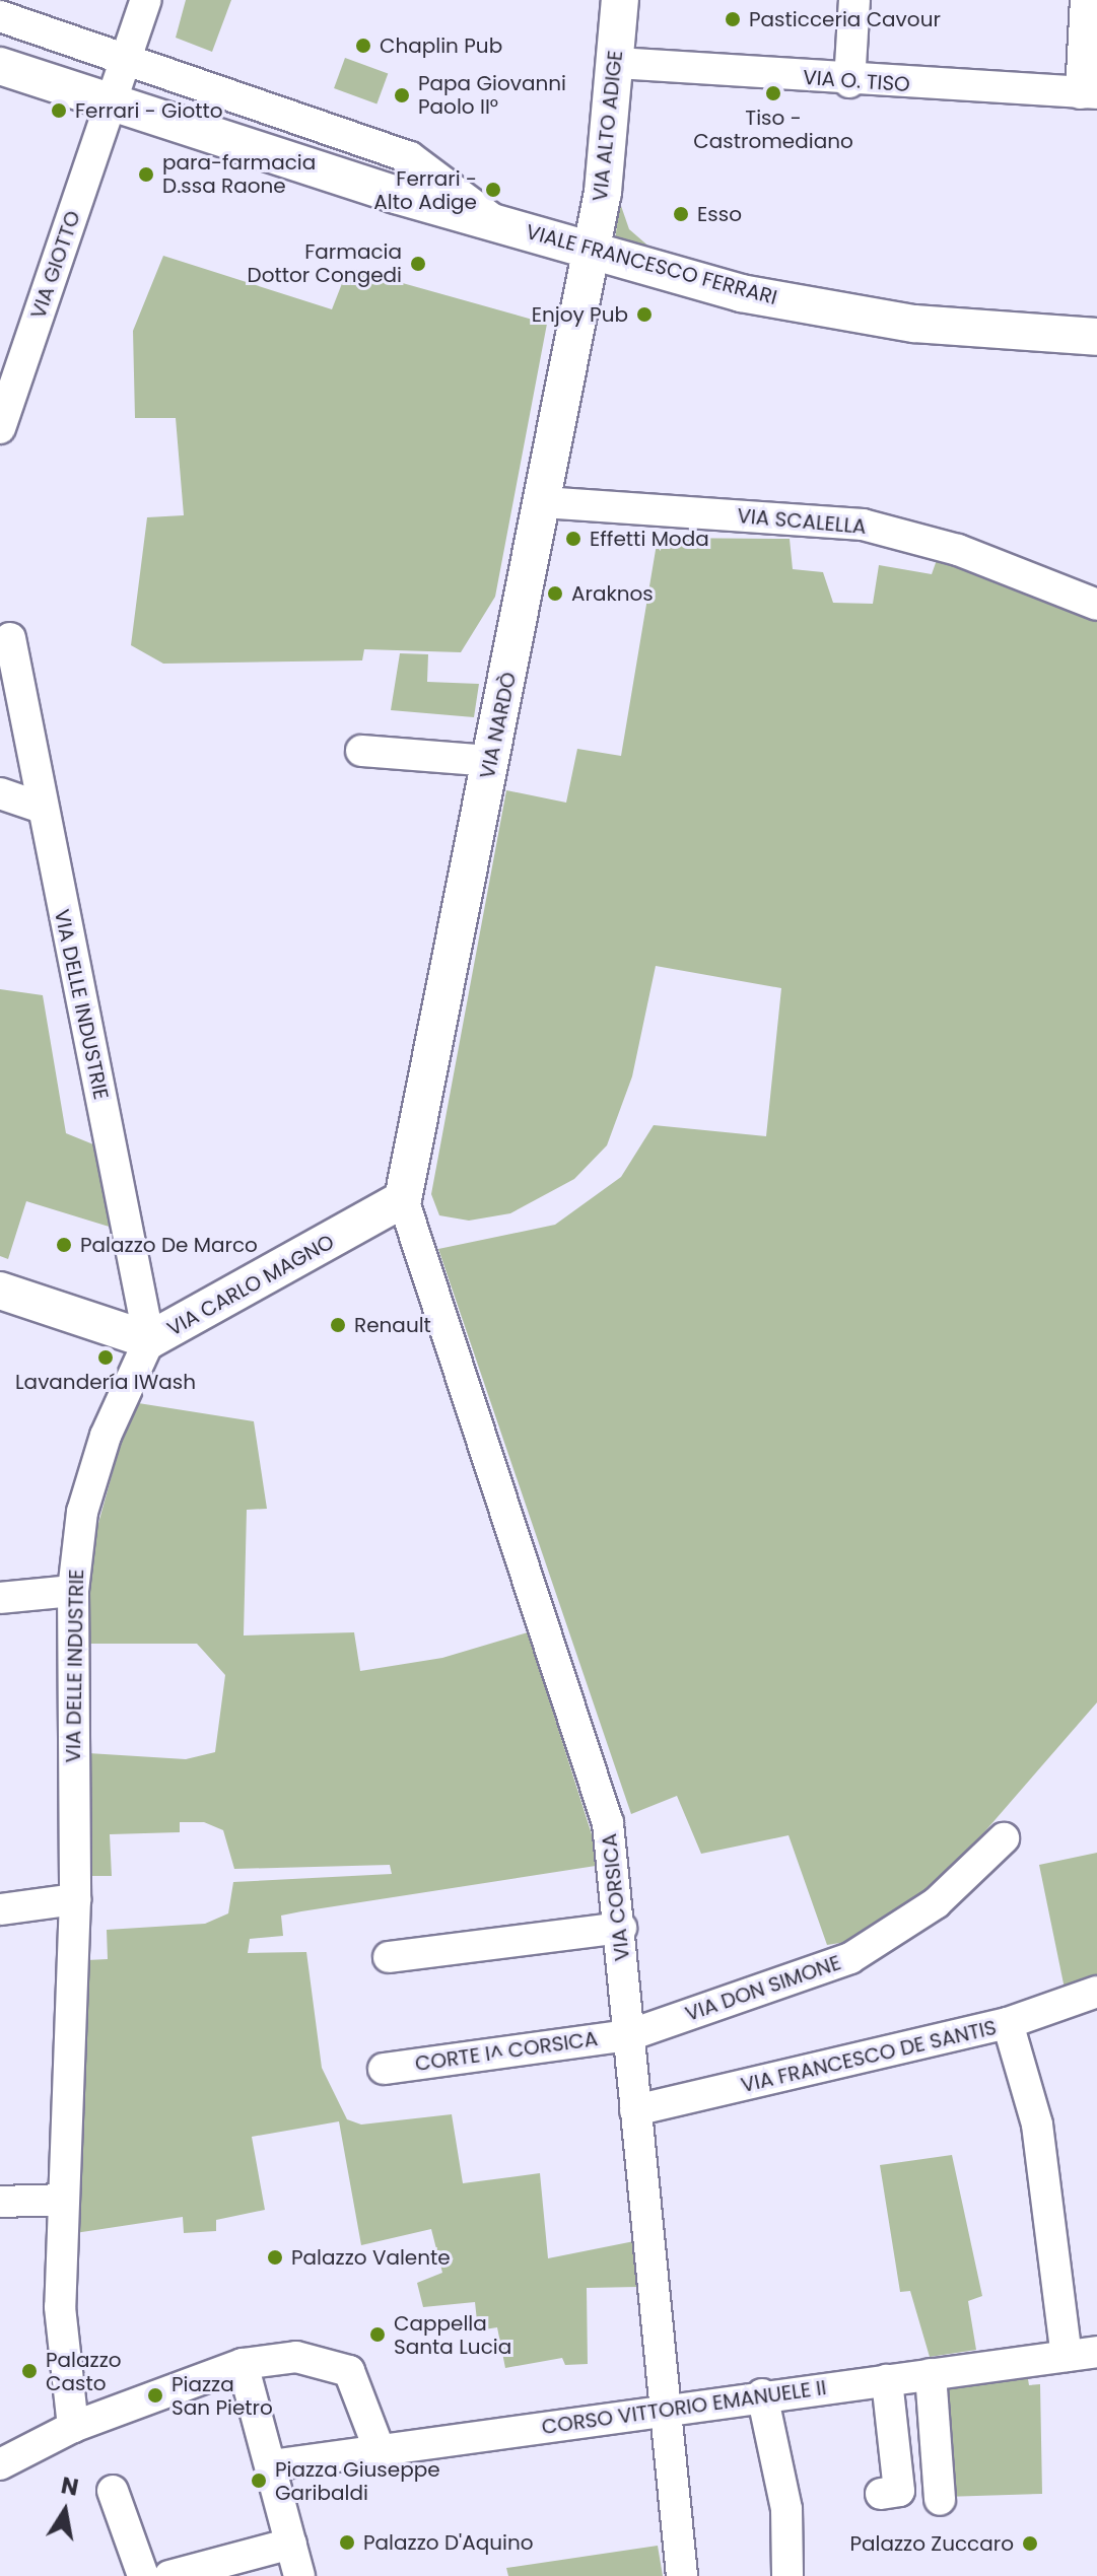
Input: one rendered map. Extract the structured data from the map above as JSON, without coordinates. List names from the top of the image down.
{
  "streets": {
    "street": [
      "VIA O. TISO",
      "VIA ALTO ADIGE",
      "VIA GIOTTO",
      "VIALE FRANCESCO FERRARI",
      "VIA SCALELLA",
      "VIA NARDÒ",
      "VIA DELLE INDUSTRIE",
      "VIA CARLO MAGNO",
      "VIA CORSICA",
      "VIA DON SIMONE",
      "CORTE I^ CORSICA",
      "VIA FRANCESCO DE SANTIS",
      "CORSO VITTORIO EMANUELE II"
    ]
  },
  "crossings": [
    ["VIA O. TISO", "VIA ALTO ADIGE"],
    ["VIA ALTO ADIGE", "VIALE FRANCESCO FERRARI"],
    ["VIA ALTO ADIGE", "VIA NARDÒ"],
    ["VIA GIOTTO", "VIALE FRANCESCO FERRARI"],
    ["VIALE FRANCESCO FERRARI", "VIA NARDÒ"],
    ["VIA SCALELLA", "VIA NARDÒ"],
    ["VIA NARDÒ", "VIA CARLO MAGNO"],
    ["VIA NARDÒ", "VIA CORSICA"],
    ["VIA DELLE INDUSTRIE", "VIA CARLO MAGNO"],
    ["VIA CARLO MAGNO", "VIA CORSICA"],
    ["VIA CORSICA", "VIA DON SIMONE"],
    ["VIA CORSICA", "CORTE I^ CORSICA"],
    ["VIA CORSICA", "VIA FRANCESCO DE SANTIS"],
    ["VIA CORSICA", "CORSO VITTORIO EMANUELE II"],
    ["VIA DON SIMONE", "CORTE I^ CORSICA"],
    ["VIA FRANCESCO DE SANTIS", "CORSO VITTORIO EMANUELE II"]
  ],
  "places": [
    "Pasticceria Cavour",
    "Chaplin Pub",
    "Tiso - Castromediano",
    "Papa Giovanni Paolo II°",
    "Ferrari - Giotto",
    "para-farmacia D.ssa Raone",
    "Ferrari - Alto Adige",
    "Esso",
    "Farmacia Dottor Congedi",
    "Enjoy Pub",
    "Effetti Moda",
    "Araknos",
    "Palazzo De Marco",
    "Renault",
    "Lavandería IWash",
    "Palazzo Valente",
    "Cappella Santa Lucia",
    "Palazzo Casto",
    "Piazza San Pietro",
    "Piazza Giuseppe Garibaldi",
    "Palazzo D'Aquino",
    "Palazzo Zuccaro"
  ],
  "north": "top"
}
